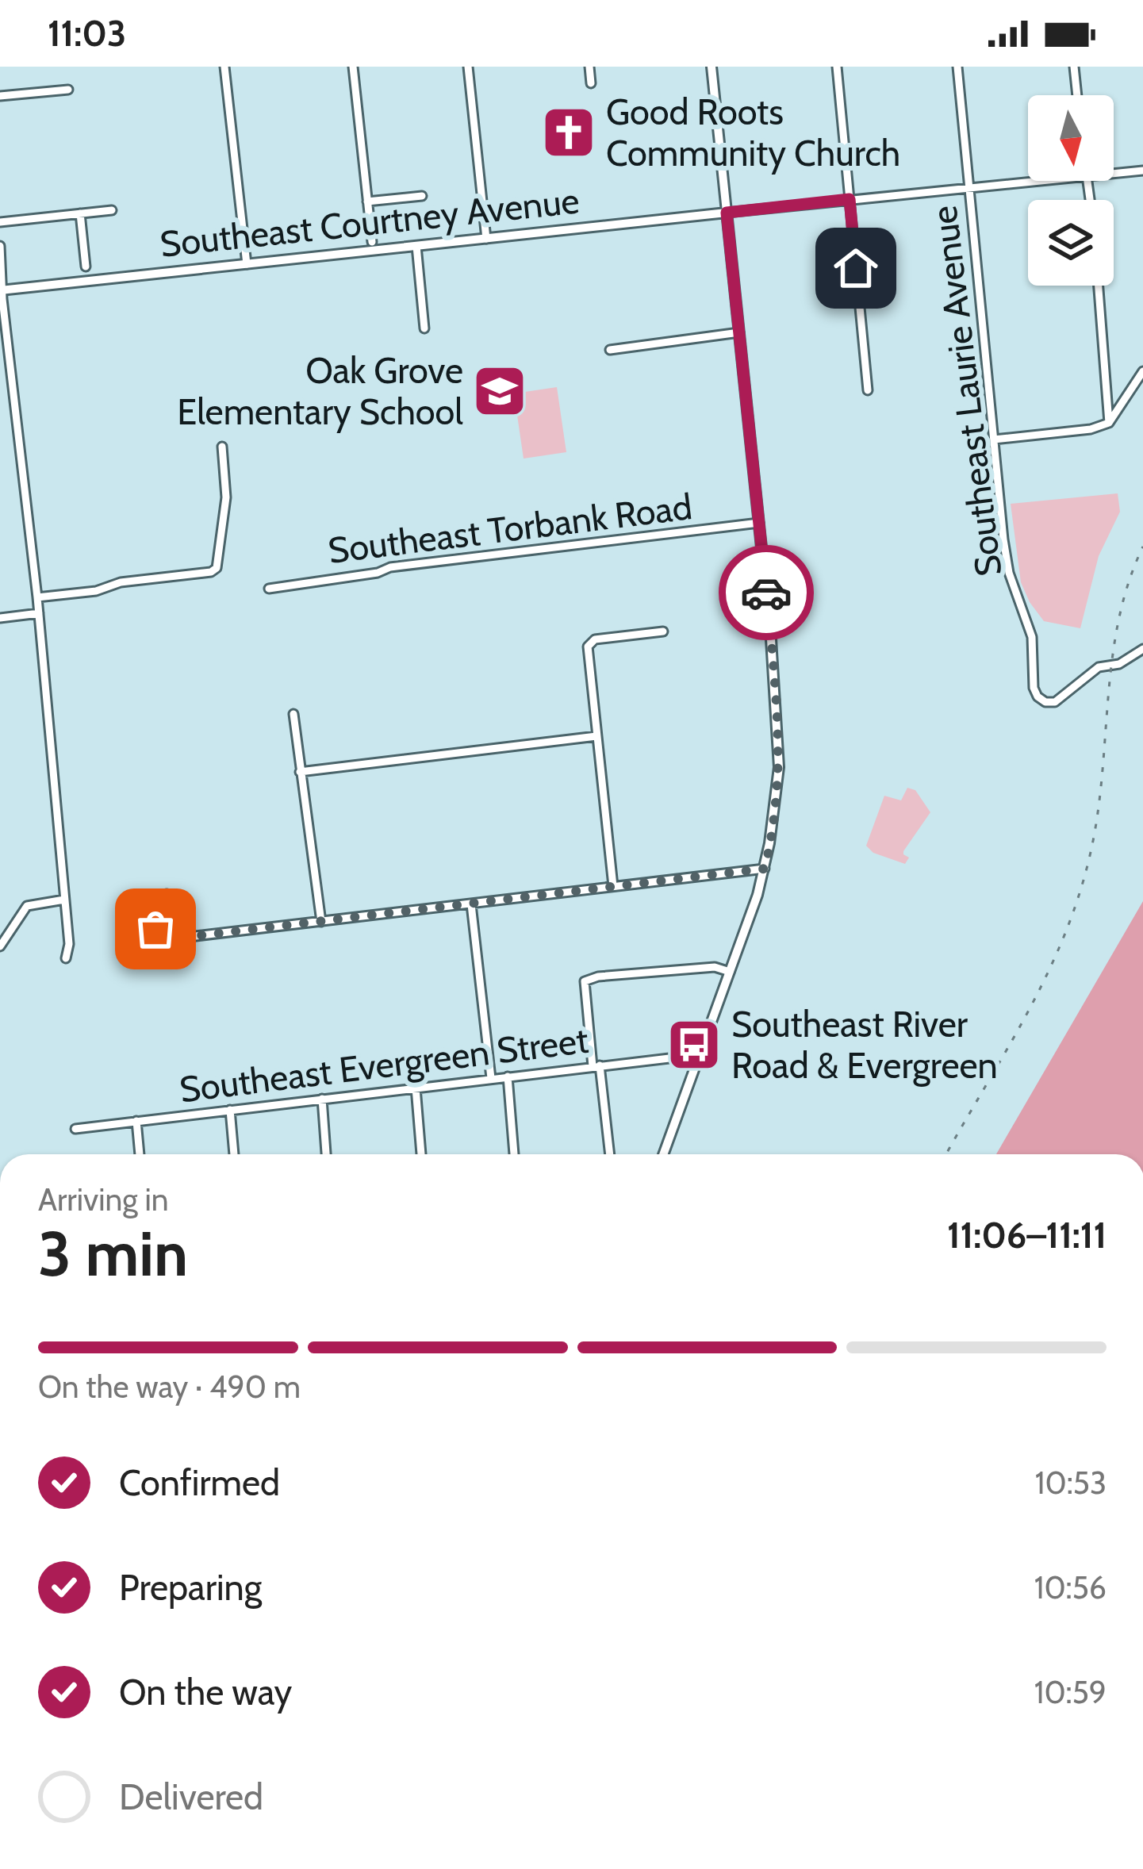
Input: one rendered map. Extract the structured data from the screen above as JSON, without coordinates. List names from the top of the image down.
{
  "streets": {
    "street": [
      "Southeast Courtney Avenue",
      "Southeast Laurie Avenue",
      "Southeast Torbank Road",
      "Southeast Evergreen Street"
    ]
  },
  "crossings": [
    ["Southeast Courtney Avenue", "Southeast Laurie Avenue"]
  ],
  "places": {
    "church": ["Good Roots Community Church"],
    "school or university": ["Oak Grove Elementary School"],
    "bus stop": ["Southeast River Road & Evergreen"]
  },
  "north": "bottom",
  "page": {
    "status": "11:03",
    "heading": ["3 min", "Arriving in", "11:06–11:11"],
    "bar": "On the way · 490 m",
    "list": [
      ["Confirmed", "10:53"],
      ["Preparing", "10:56"],
      ["On the way", "10:59"],
      "Delivered"
    ]
  }
}
